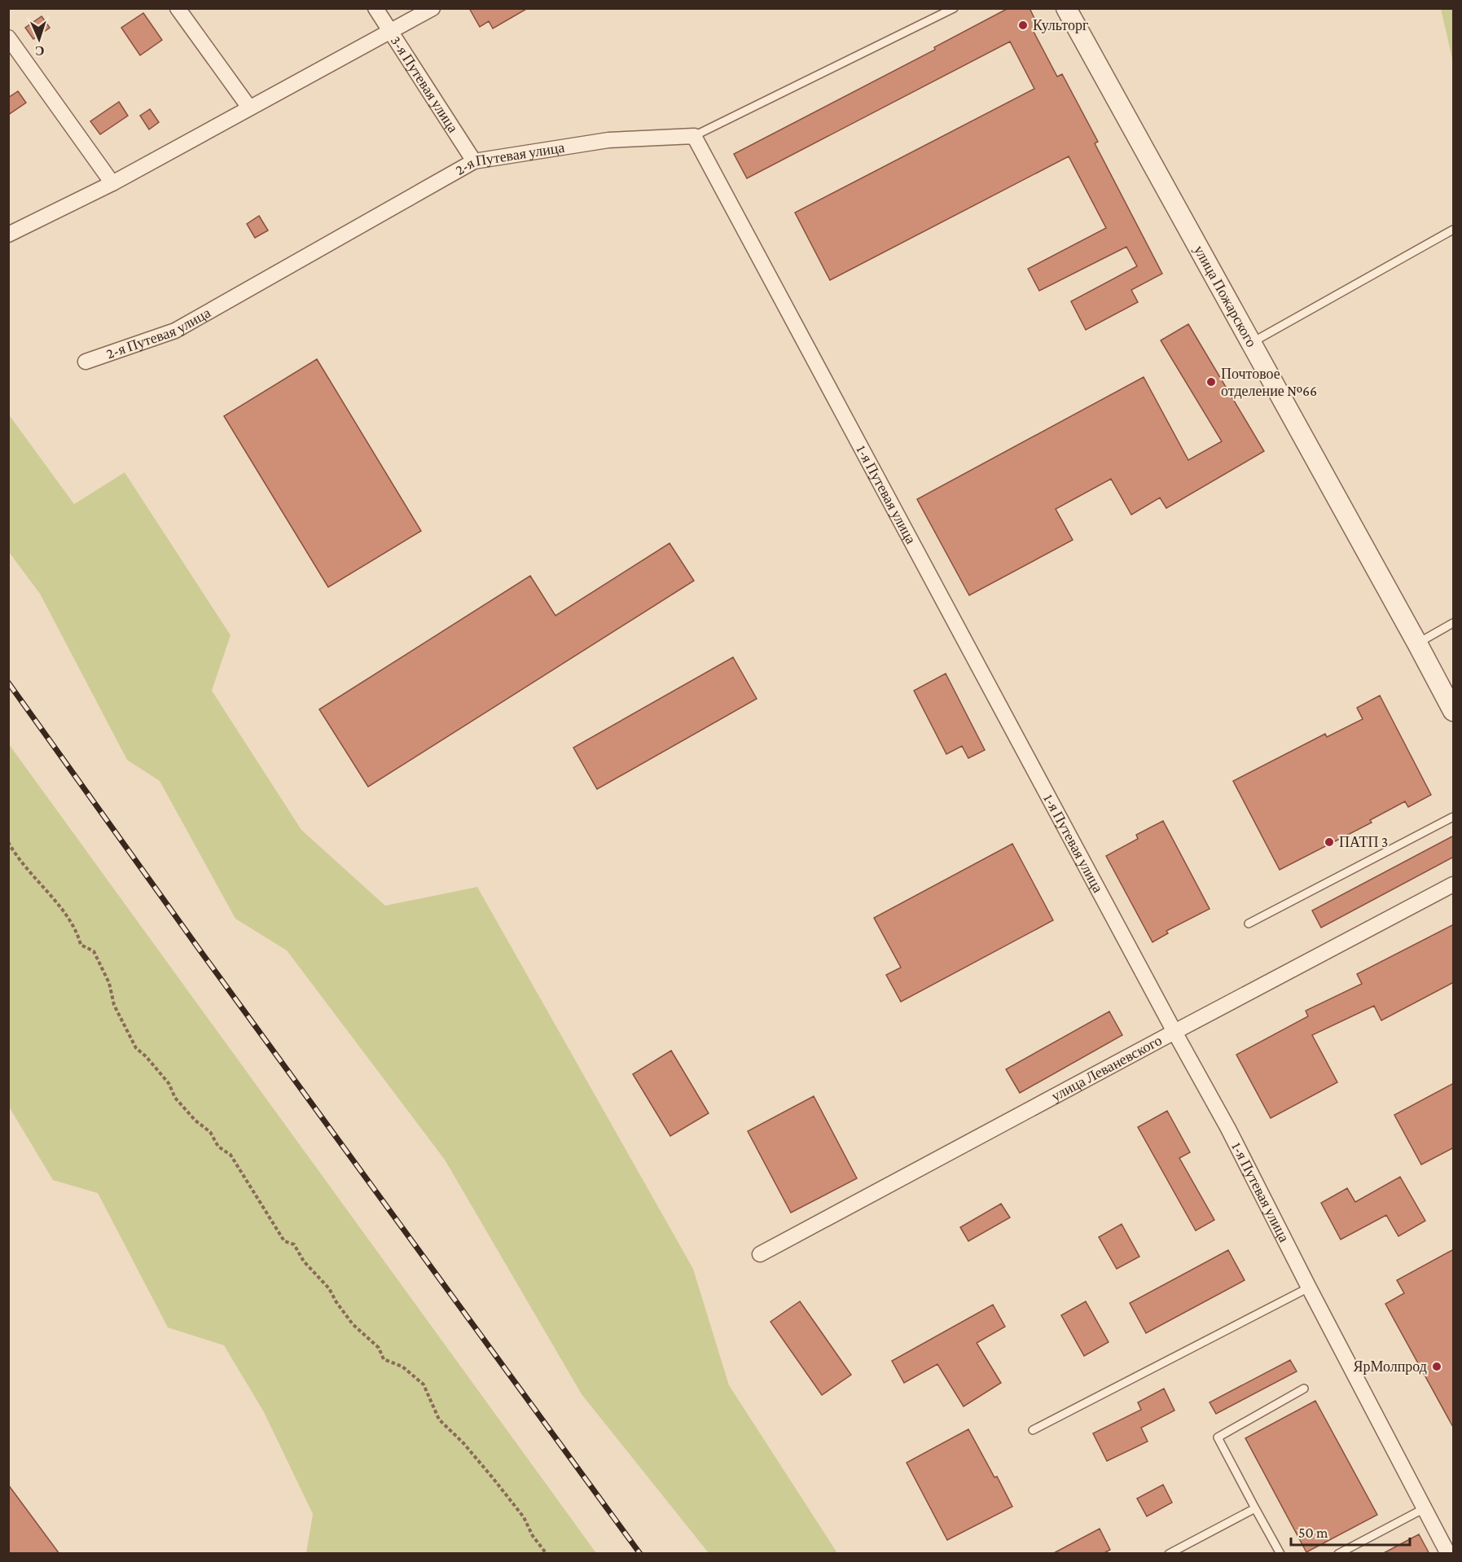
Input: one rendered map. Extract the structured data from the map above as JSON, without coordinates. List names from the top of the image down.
{
  "streets": {
    "street": [
      "3-я Путевая улица",
      "2-я Путевая улица",
      "улица Пожарского",
      "1-я Путевая улица",
      "улица Леваневского"
    ]
  },
  "crossings": [
    ["3-я Путевая улица", "2-я Путевая улица"],
    ["2-я Путевая улица", "1-я Путевая улица"],
    ["1-я Путевая улица", "улица Леваневского"]
  ],
  "places": [
    "Культорг",
    "Почтовое отделение №66",
    "ПАТП 3",
    "ЯрМолпрод"
  ],
  "scale_bar": "50 m",
  "north": "bottom"
}
